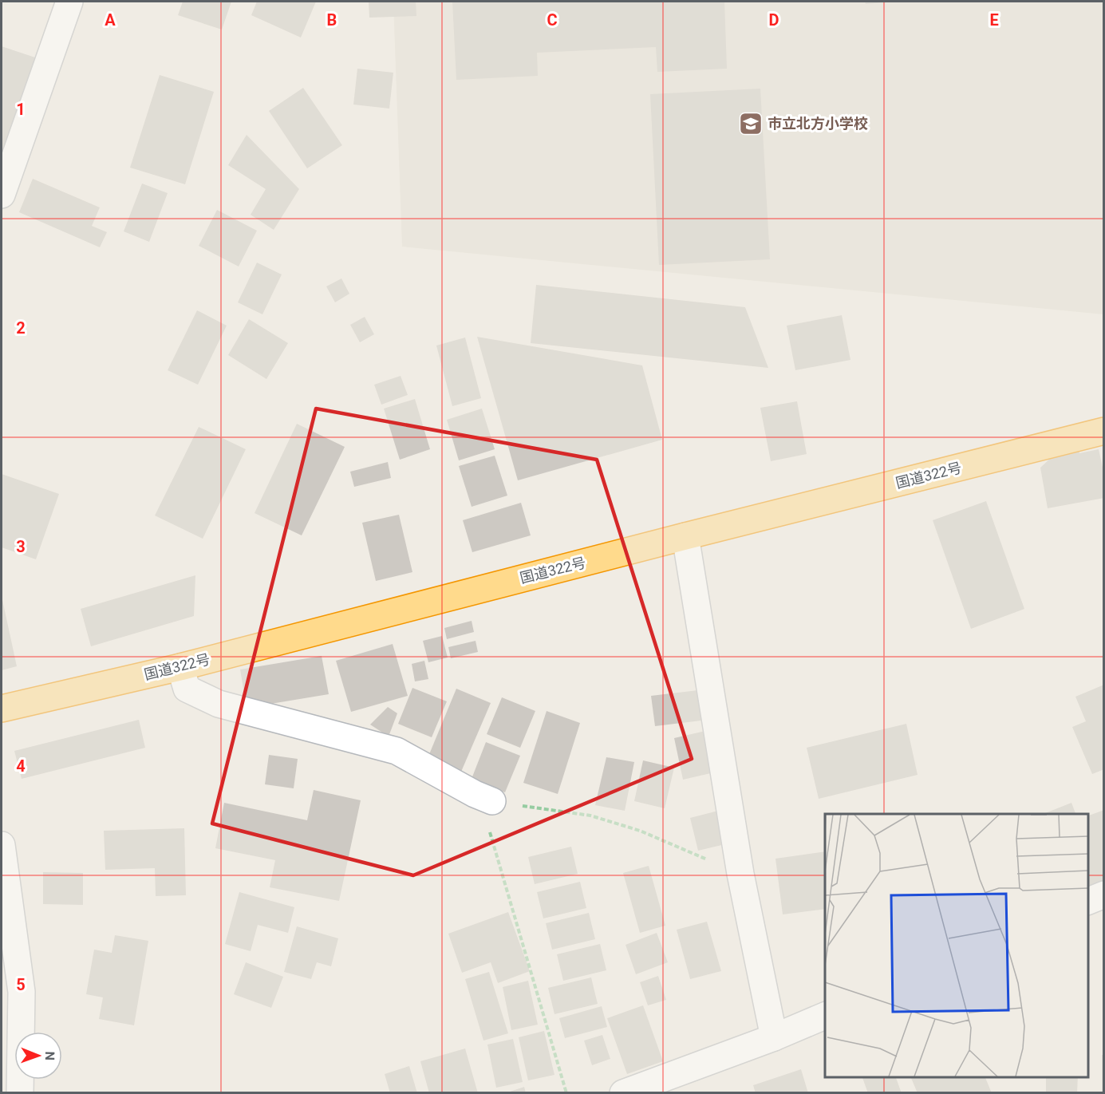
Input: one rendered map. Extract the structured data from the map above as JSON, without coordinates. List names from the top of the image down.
{
  "streets": {
    "highway": ["国道322号"]
  },
  "places": {
    "school or university": ["市立北方小学校"]
  },
  "north": "right",
  "grid": {
    "columns": [
      "A",
      "B",
      "C",
      "D",
      "E"
    ],
    "rows": [
      "1",
      "2",
      "3",
      "4",
      "5"
    ]
  }
}
